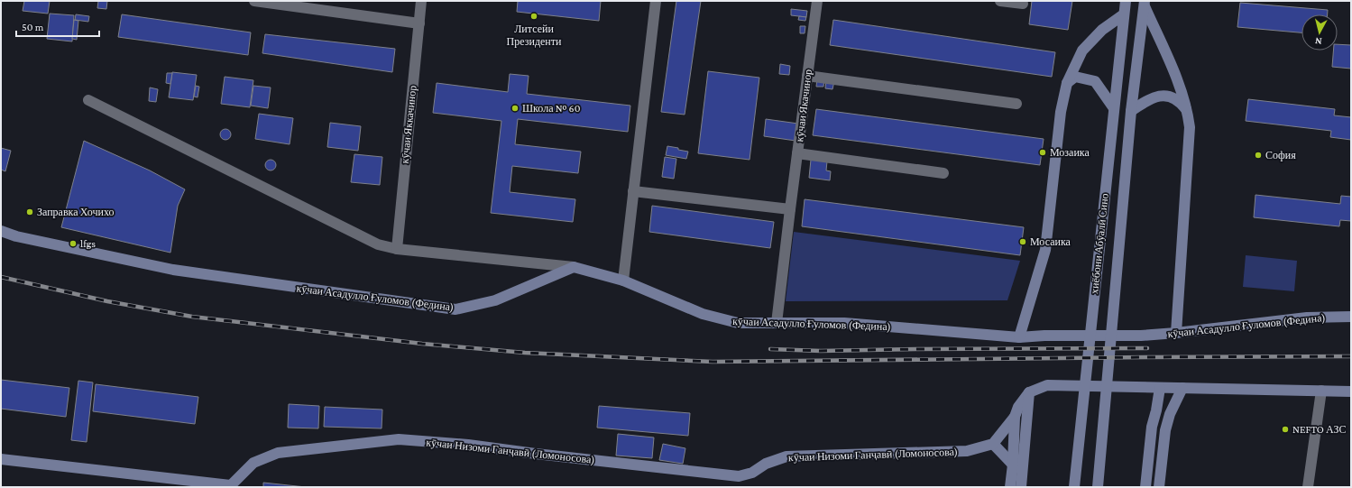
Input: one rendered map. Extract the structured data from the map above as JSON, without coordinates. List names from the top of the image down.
{
  "streets": {
    "street": [
      "кӯчаи Якачинор",
      "кӯчаи Яккачинор",
      "хиёбони Абӯалӣ Сино",
      "кӯчаи Асадулло Ғуломов (Федина)",
      "кӯчаи Низоми Ганҷавӣ (Ломоносова)"
    ]
  },
  "crossings": [
    ["кӯчаи Якачинор", "кӯчаи Асадулло Ғуломов (Федина)"]
  ],
  "places": [
    "Литсейи Президенти",
    "Школа № 60",
    "Мозаика",
    "София",
    "Заправка Хочихо",
    "Мосаика",
    "lfgs",
    "NEFTO АЗС"
  ],
  "scale_bar": "50 m",
  "north": "bottom"
}
